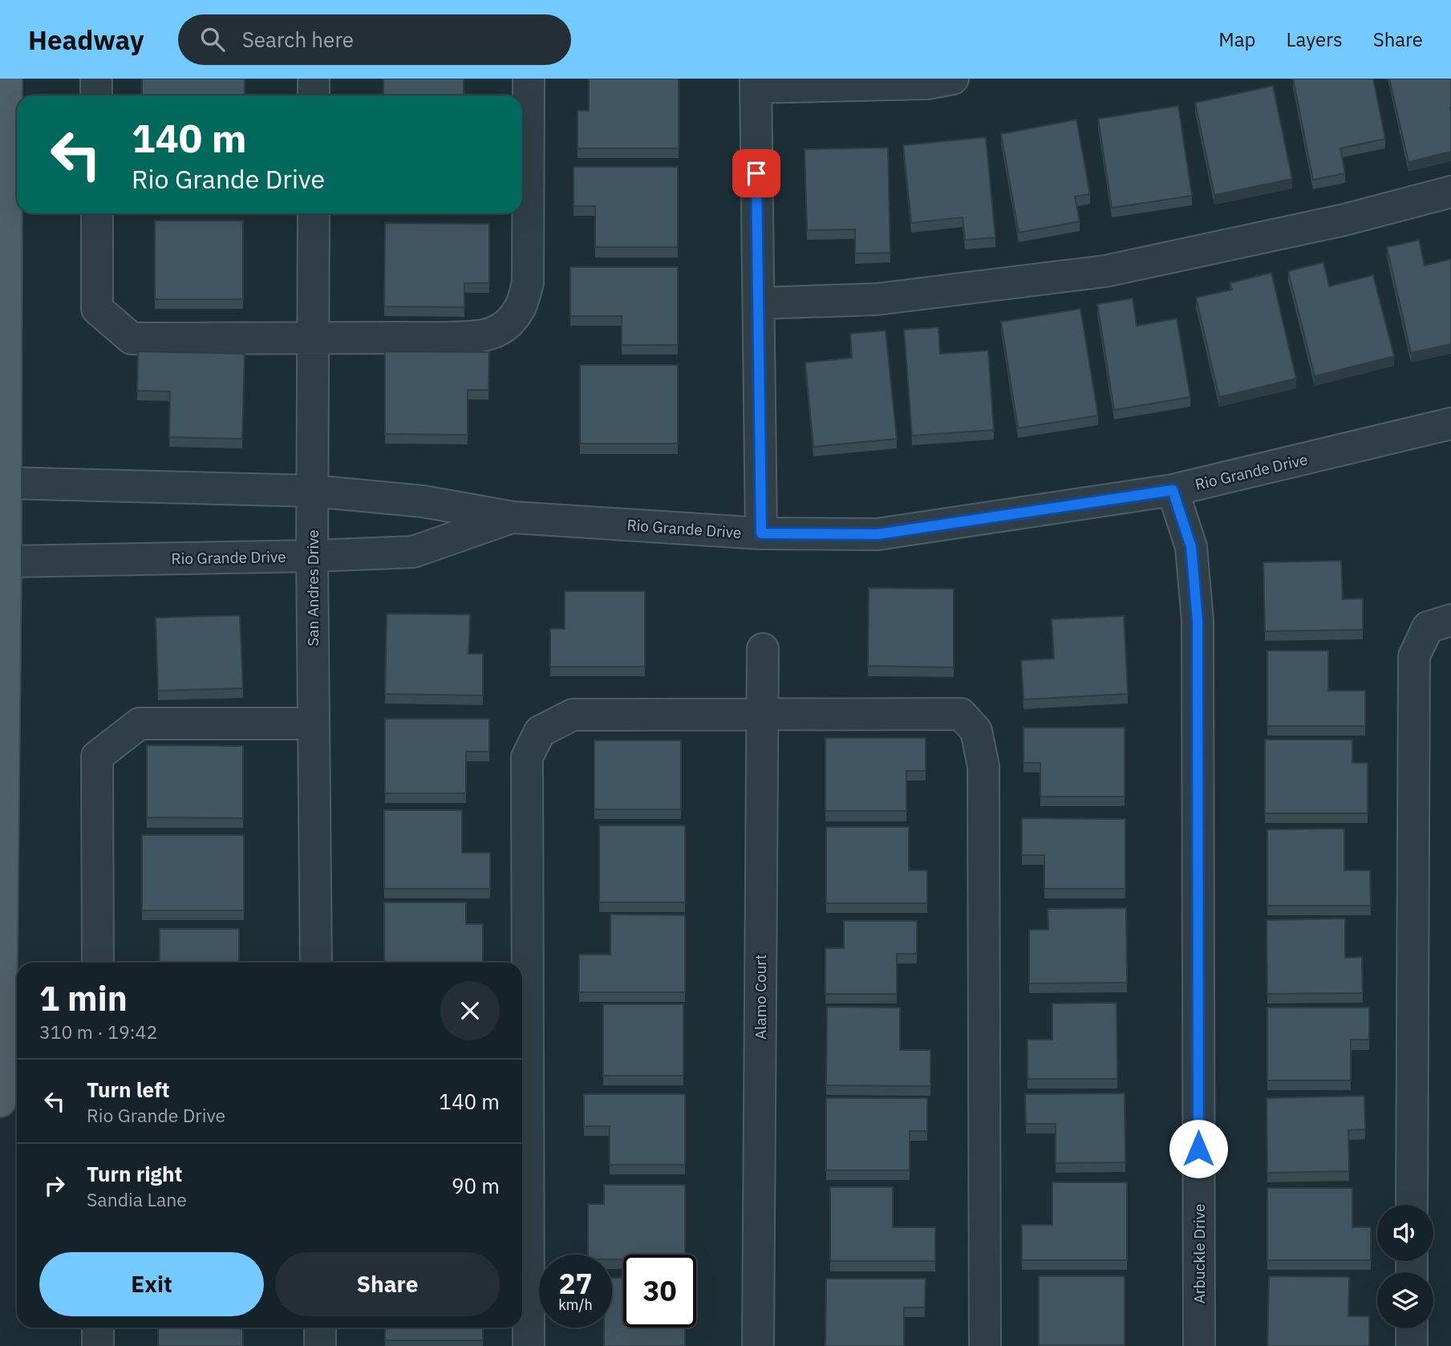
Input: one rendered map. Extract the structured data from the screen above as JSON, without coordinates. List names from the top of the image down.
{
  "streets": {
    "street": [
      "Rio Grande Drive",
      "San Andres Drive",
      "Alamo Court",
      "Arbuckle Drive"
    ]
  },
  "crossings": [
    ["Rio Grande Drive", "San Andres Drive"],
    ["Rio Grande Drive", "Arbuckle Drive"]
  ],
  "page": {
    "header": "Headway",
    "search": "Search here",
    "nav": ["Map", "Layers", "Share"],
    "turn": ["140 m", "Rio Grande Drive"],
    "heading": ["1 min", "310 m · 19:42"],
    "list": [
      {
        "name": "Turn left",
        "note": "Rio Grande Drive",
        "value": "140 m"
      },
      {
        "name": "Turn right",
        "note": "Sandia Lane",
        "value": "90 m"
      }
    ],
    "buttons": ["Exit", "Share"],
    "speed": "27 km/h",
    "limit": "30"
  }
}
